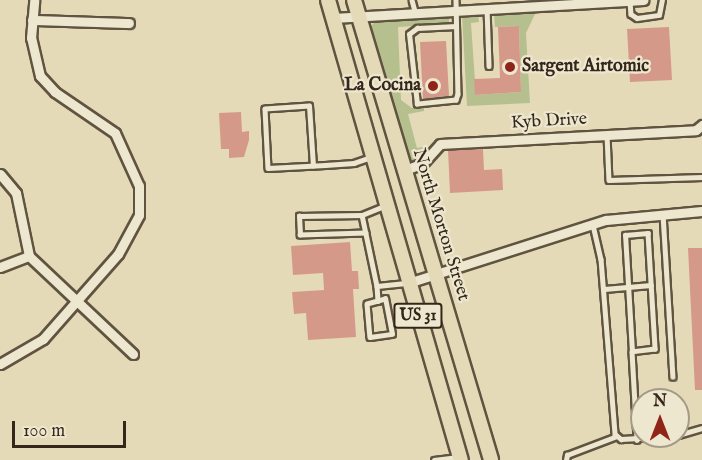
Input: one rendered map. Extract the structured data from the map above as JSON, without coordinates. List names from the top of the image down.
{
  "streets": {
    "main road": ["North Morton Street", "US 31"],
    "street": ["Kyb Drive"]
  },
  "crossings": [
    ["Kyb Drive", "North Morton Street"]
  ],
  "places": ["Sargent Airtomic", "La Cocina"],
  "scale_bar": "100 m",
  "north": "top"
}
